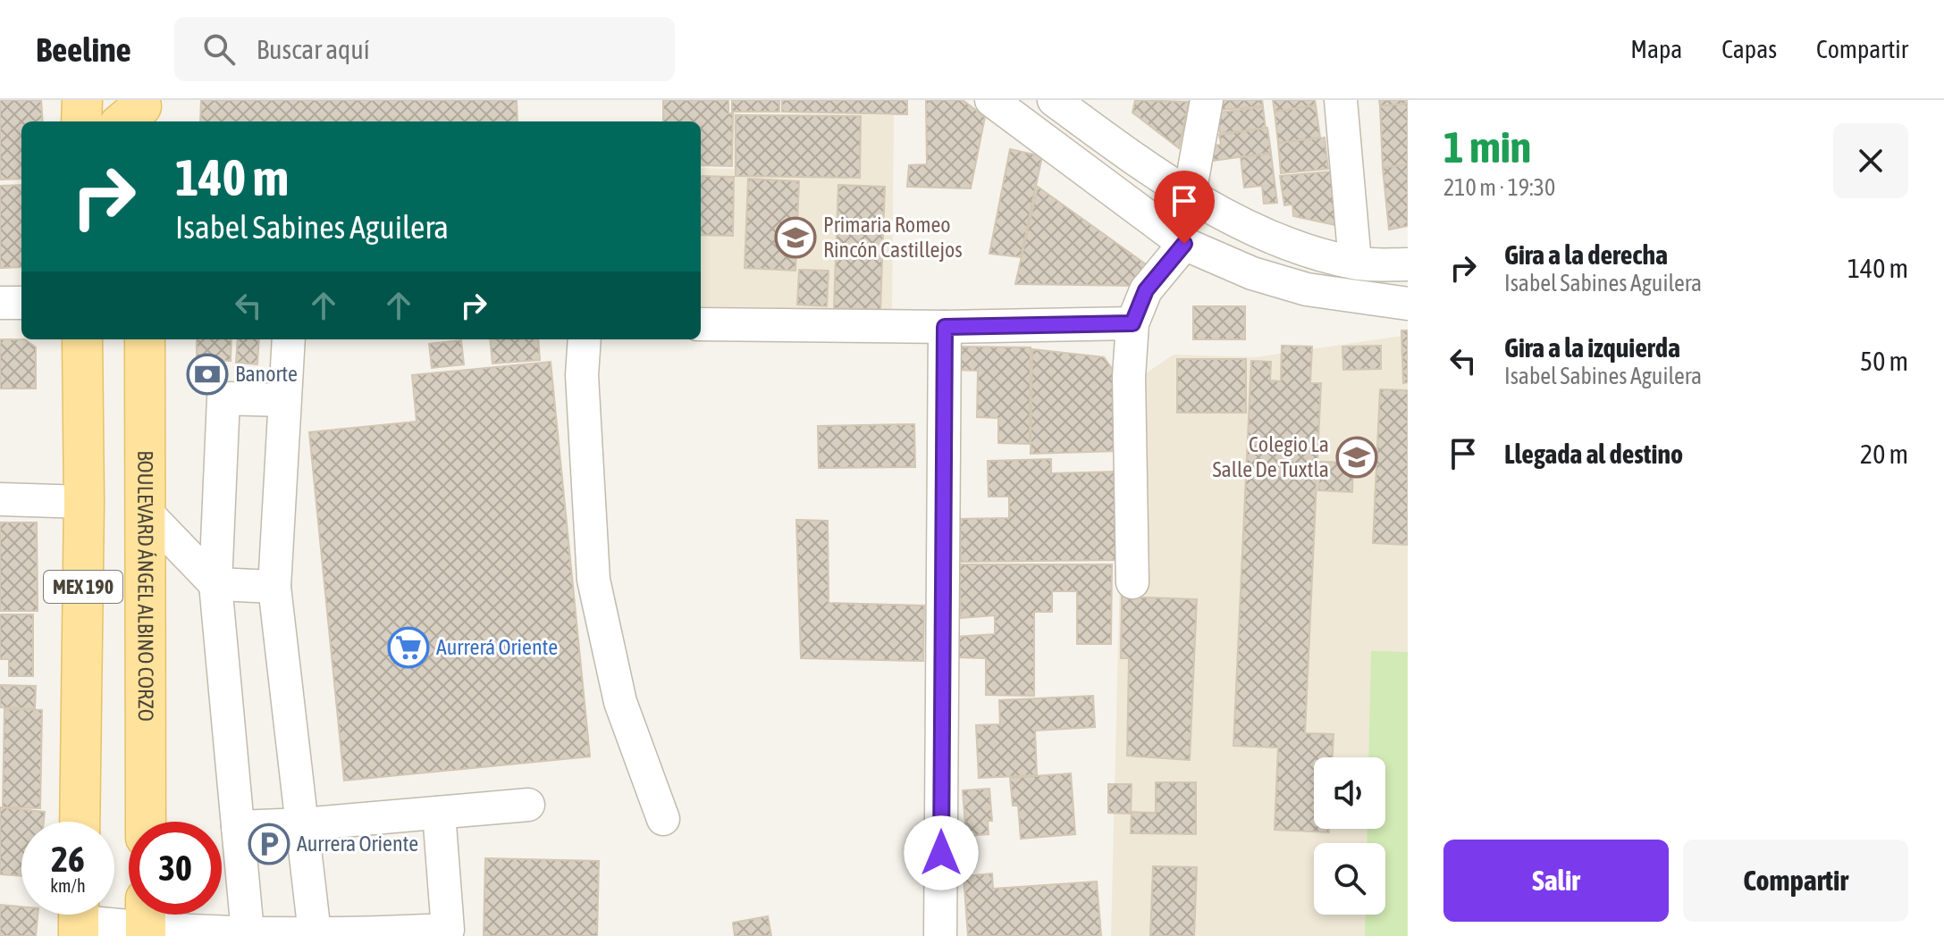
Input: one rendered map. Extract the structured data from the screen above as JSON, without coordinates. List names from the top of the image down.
{
  "streets": {
    "main road": ["MEX 190", "BOULEVARD ÁNGEL ALBINO CORZO"]
  },
  "places": {
    "school or university": ["Primaria Romeo Rincón Castillejos", "Colegio La Salle De Tuxtla"],
    "bank": ["Banorte"],
    "supermarket": ["Aurrerá Oriente"],
    "parking": ["Aurrera Oriente"]
  },
  "page": {
    "header": "Beeline",
    "search": "Buscar aquí",
    "nav": ["Mapa", "Capas", "Compartir"],
    "heading": ["1 min", "210 m · 19:30"],
    "turn": ["140 m", "Isabel Sabines Aguilera"],
    "list": [
      {
        "name": "Gira a la derecha",
        "note": "Isabel Sabines Aguilera",
        "value": "140 m"
      },
      {
        "name": "Gira a la izquierda",
        "note": "Isabel Sabines Aguilera",
        "value": "50 m"
      },
      {
        "name": "Llegada al destino",
        "value": "20 m"
      }
    ],
    "speed": "26 km/h",
    "limit": "30",
    "buttons": ["Salir", "Compartir"]
  }
}
